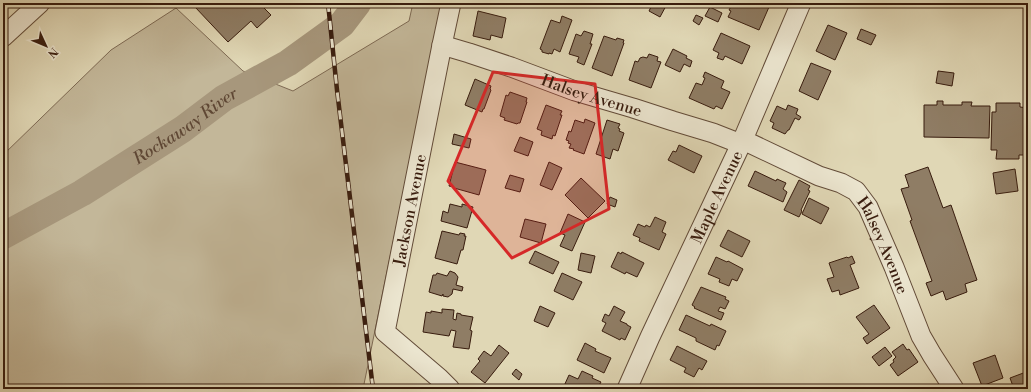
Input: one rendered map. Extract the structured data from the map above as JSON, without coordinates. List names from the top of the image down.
{
  "streets": {
    "street": ["Halsey Avenue", "Maple Avenue", "Jackson Avenue"]
  },
  "crossings": [
    ["Halsey Avenue", "Maple Avenue"],
    ["Halsey Avenue", "Jackson Avenue"]
  ],
  "water": ["Rockaway River"],
  "north": "bottom right"
}
